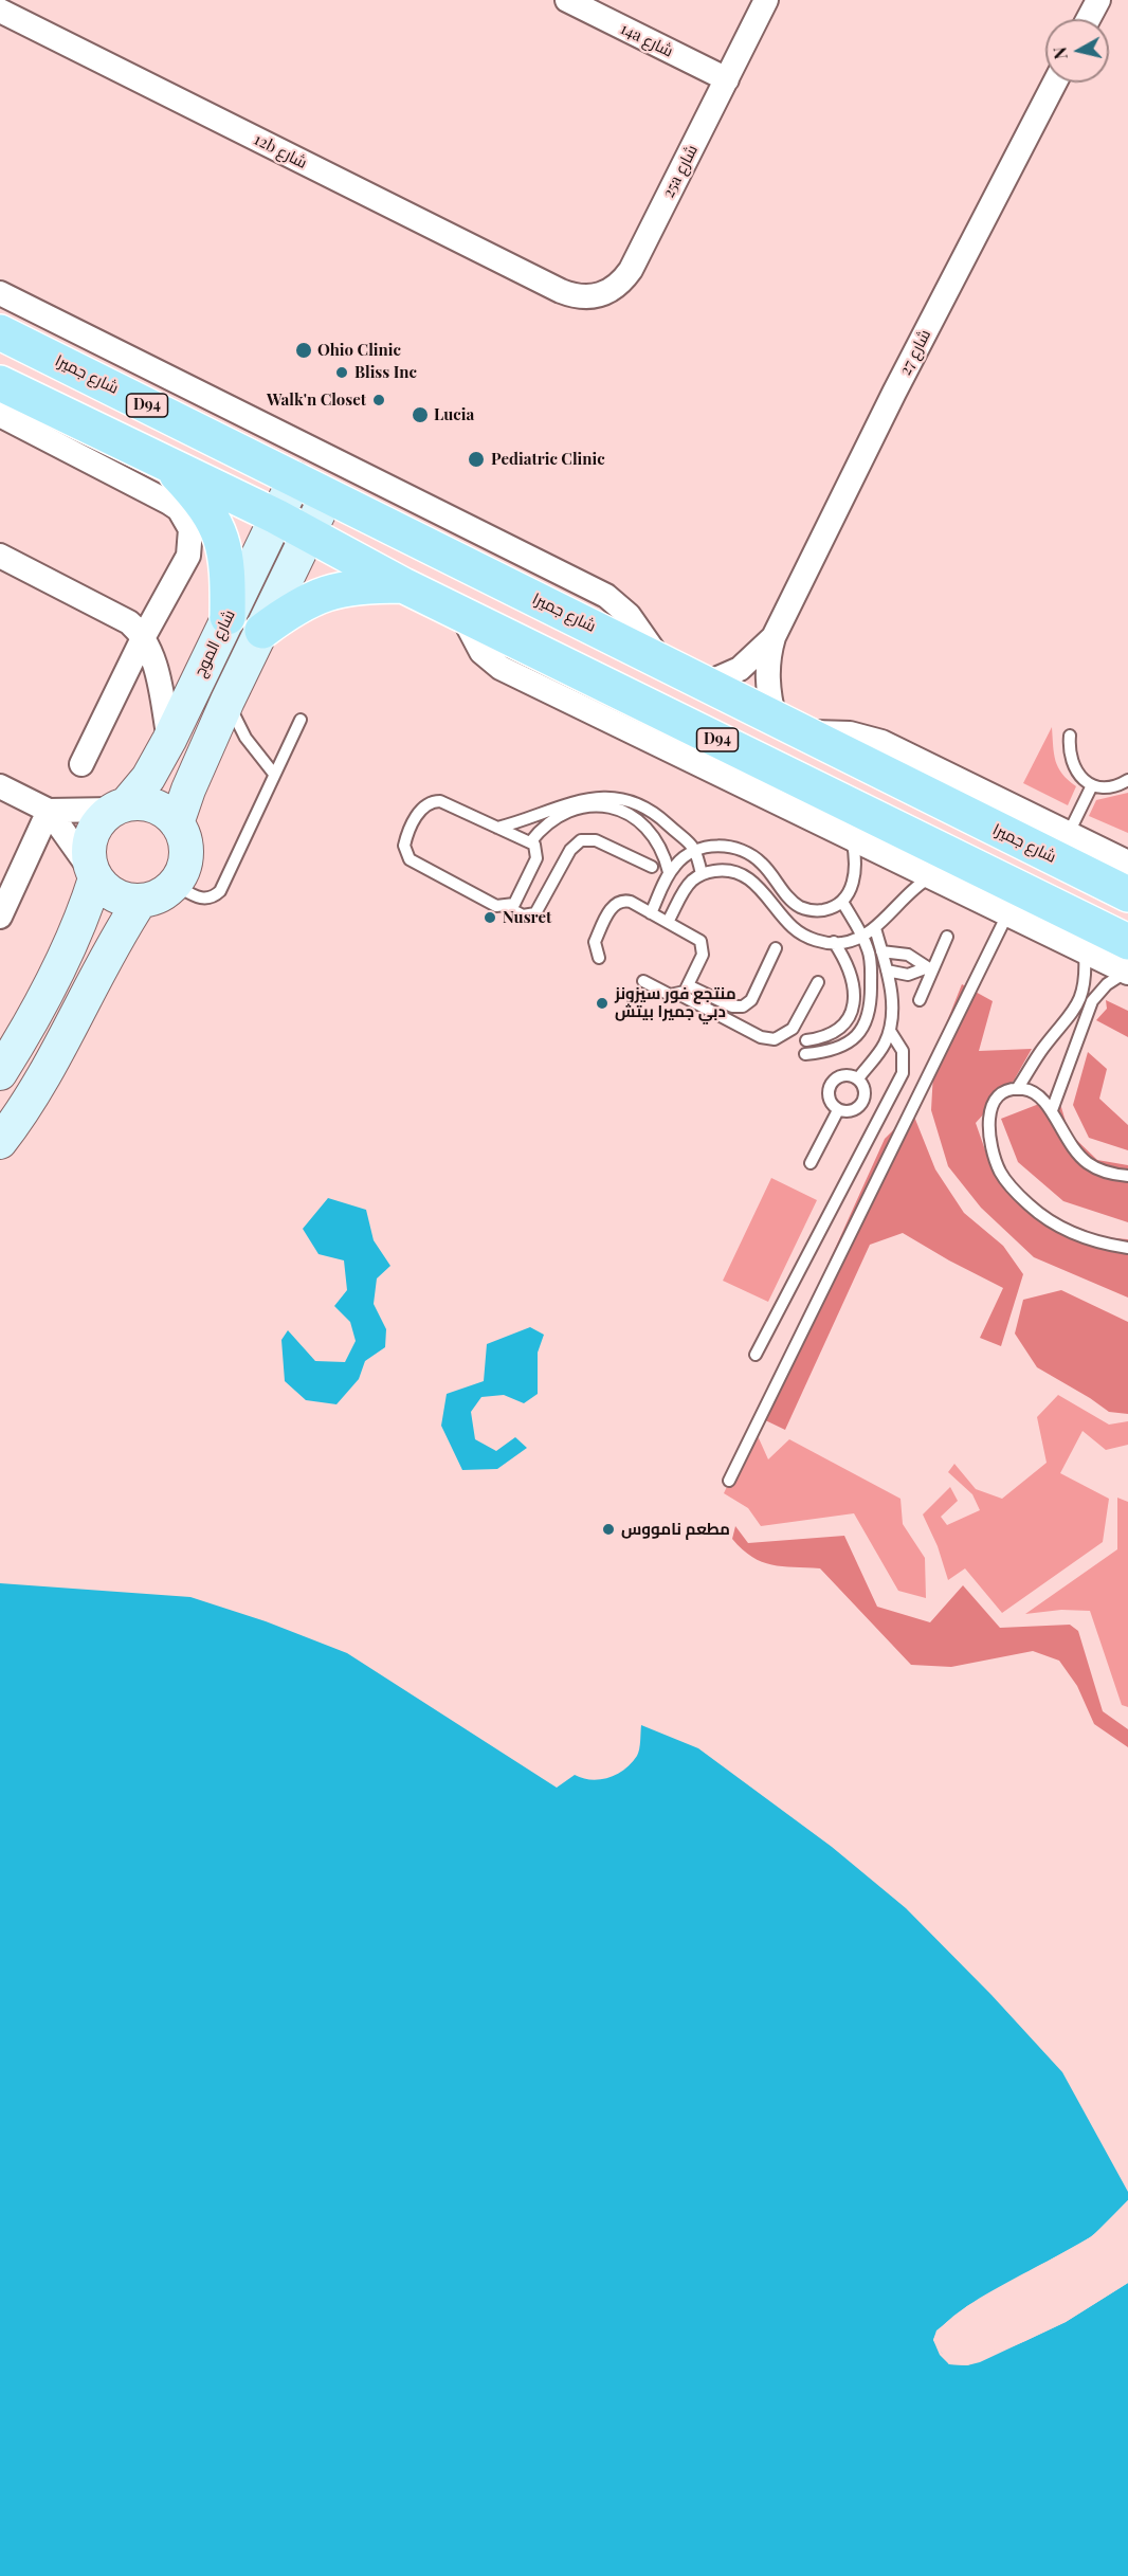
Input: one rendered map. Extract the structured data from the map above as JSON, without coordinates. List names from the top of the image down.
{
  "streets": {
    "main road": ["شارع جميرا", "D94"],
    "street": [
      "14a شارع",
      "12b شارع",
      "25a شارع",
      "شارع 27",
      "شارع الموج"
    ]
  },
  "crossings": [
    ["14a شارع", "25a شارع"],
    ["12b شارع", "25a شارع"],
    ["شارع 27", "شارع جميرا"],
    ["شارع جميرا", "شارع الموج"],
    ["D94", "شارع الموج"]
  ],
  "places": [
    "Ohio Clinic",
    "Bliss Inc",
    "Walk'n Closet",
    "Lucia",
    "Pediatric Clinic",
    "Nusret",
    "منتجع فور سيزونز دبي جميرا بيتش",
    "مطعم نامووس"
  ],
  "north": "left"
}
